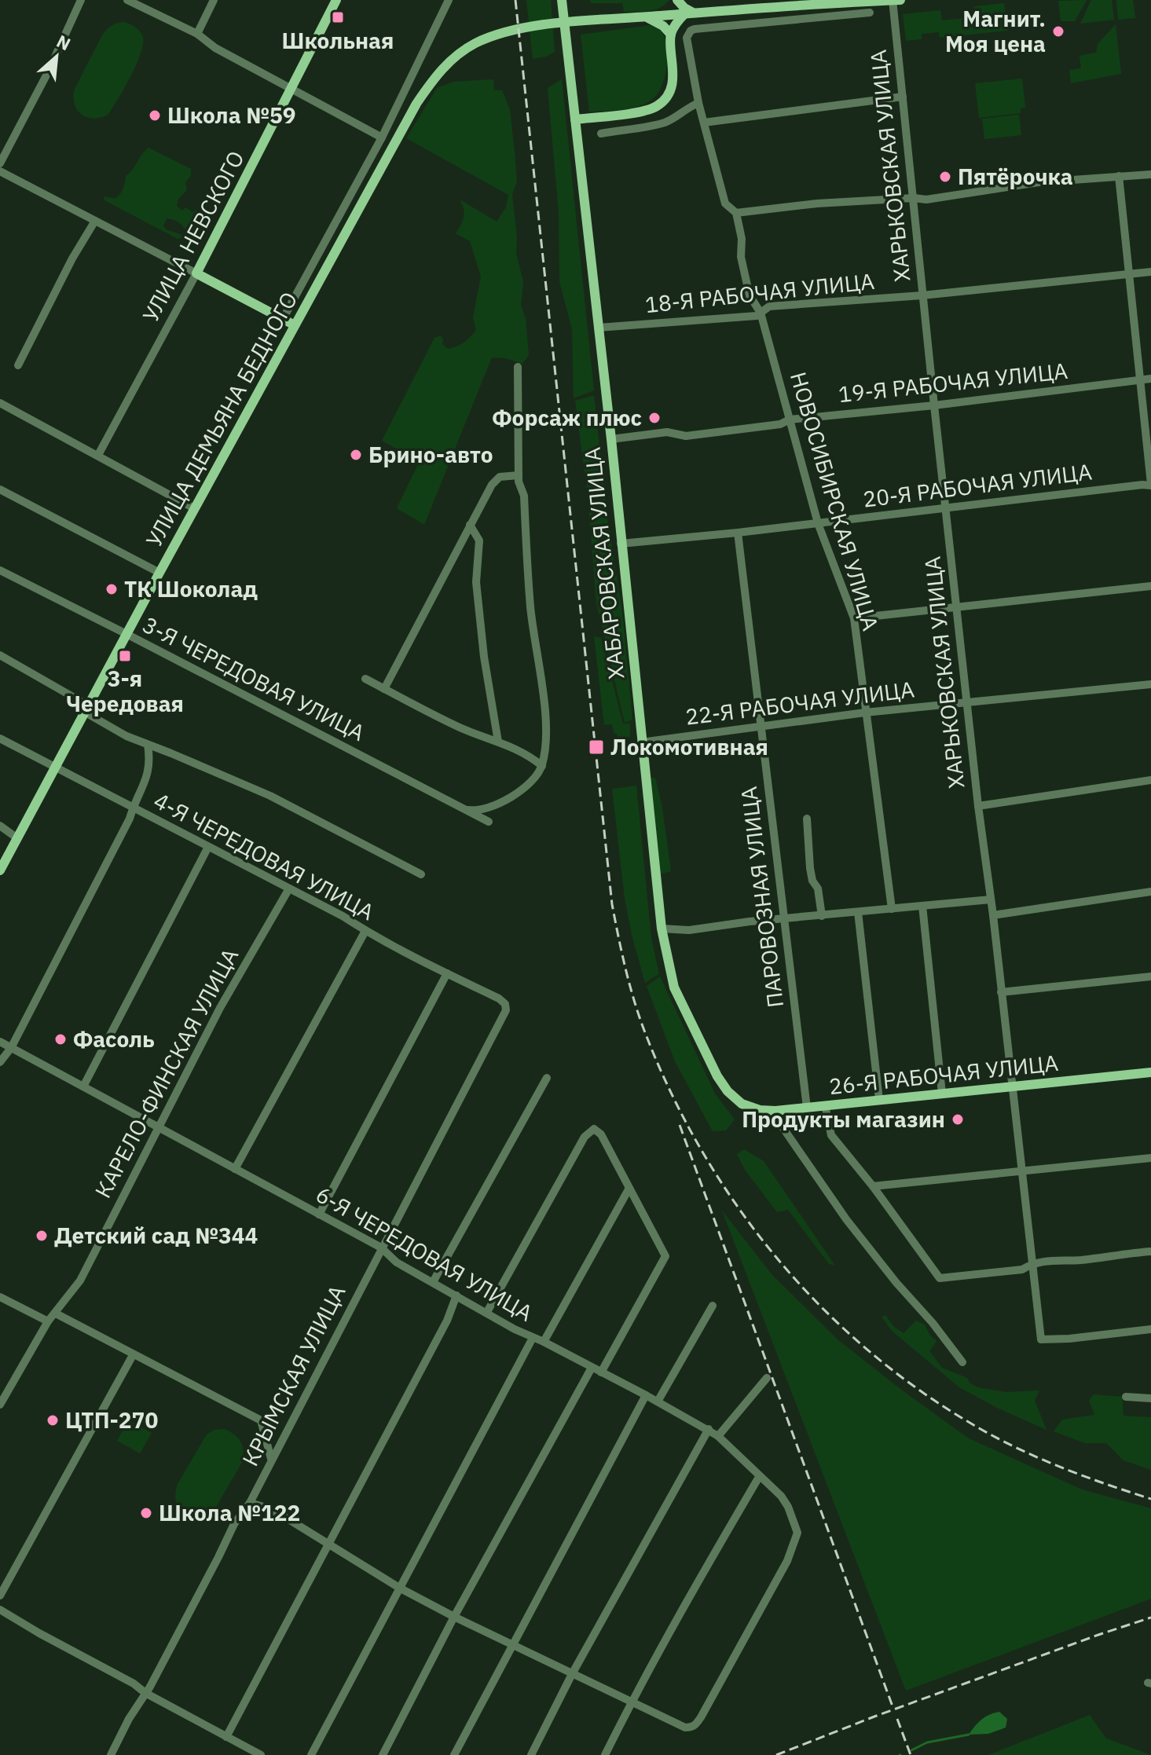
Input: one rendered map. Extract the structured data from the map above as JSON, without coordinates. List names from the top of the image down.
{
  "streets": {
    "main road": [
      "УЛИЦА НЕВСКОГО",
      "УЛИЦА ДЕМЬЯНА БЕДНОГО",
      "ХАБАРОВСКАЯ УЛИЦА",
      "26-Я РАБОЧАЯ УЛИЦА"
    ],
    "street": [
      "ХАРЬКОВСКАЯ УЛИЦА",
      "18-Я РАБОЧАЯ УЛИЦА",
      "19-Я РАБОЧАЯ УЛИЦА",
      "20-Я РАБОЧАЯ УЛИЦА",
      "НОВОСИБИРСКАЯ УЛИЦА",
      "3-Я ЧЕРЕДОВАЯ УЛИЦА",
      "22-Я РАБОЧАЯ УЛИЦА",
      "4-Я ЧЕРЕДОВАЯ УЛИЦА",
      "ПАРОВОЗНАЯ УЛИЦА",
      "КАРЕЛО-ФИНСКАЯ УЛИЦА",
      "6-Я ЧЕРЕДОВАЯ УЛИЦА",
      "КРЫМСКАЯ УЛИЦА"
    ]
  },
  "crossings": [
    ["ХАРЬКОВСКАЯ УЛИЦА", "18-Я РАБОЧАЯ УЛИЦА"],
    ["ХАРЬКОВСКАЯ УЛИЦА", "19-Я РАБОЧАЯ УЛИЦА"],
    ["ХАРЬКОВСКАЯ УЛИЦА", "УЛИЦА ДЕМЬЯНА БЕДНОГО"],
    ["ХАРЬКОВСКАЯ УЛИЦА", "20-Я РАБОЧАЯ УЛИЦА"],
    ["ХАРЬКОВСКАЯ УЛИЦА", "22-Я РАБОЧАЯ УЛИЦА"],
    ["ХАРЬКОВСКАЯ УЛИЦА", "26-Я РАБОЧАЯ УЛИЦА"],
    ["18-Я РАБОЧАЯ УЛИЦА", "НОВОСИБИРСКАЯ УЛИЦА"],
    ["18-Я РАБОЧАЯ УЛИЦА", "ХАБАРОВСКАЯ УЛИЦА"],
    ["19-Я РАБОЧАЯ УЛИЦА", "НОВОСИБИРСКАЯ УЛИЦА"],
    ["19-Я РАБОЧАЯ УЛИЦА", "ХАБАРОВСКАЯ УЛИЦА"],
    ["УЛИЦА ДЕМЬЯНА БЕДНОГО", "3-Я ЧЕРЕДОВАЯ УЛИЦА"],
    ["УЛИЦА ДЕМЬЯНА БЕДНОГО", "4-Я ЧЕРЕДОВАЯ УЛИЦА"],
    ["20-Я РАБОЧАЯ УЛИЦА", "НОВОСИБИРСКАЯ УЛИЦА"],
    ["20-Я РАБОЧАЯ УЛИЦА", "ХАБАРОВСКАЯ УЛИЦА"],
    ["20-Я РАБОЧАЯ УЛИЦА", "ПАРОВОЗНАЯ УЛИЦА"],
    ["НОВОСИБИРСКАЯ УЛИЦА", "22-Я РАБОЧАЯ УЛИЦА"],
    ["ХАБАРОВСКАЯ УЛИЦА", "22-Я РАБОЧАЯ УЛИЦА"],
    ["ХАБАРОВСКАЯ УЛИЦА", "26-Я РАБОЧАЯ УЛИЦА"],
    ["22-Я РАБОЧАЯ УЛИЦА", "ПАРОВОЗНАЯ УЛИЦА"],
    ["4-Я ЧЕРЕДОВАЯ УЛИЦА", "КАРЕЛО-ФИНСКАЯ УЛИЦА"],
    ["4-Я ЧЕРЕДОВАЯ УЛИЦА", "КРЫМСКАЯ УЛИЦА"],
    ["ПАРОВОЗНАЯ УЛИЦА", "26-Я РАБОЧАЯ УЛИЦА"],
    ["КАРЕЛО-ФИНСКАЯ УЛИЦА", "6-Я ЧЕРЕДОВАЯ УЛИЦА"],
    ["6-Я ЧЕРЕДОВАЯ УЛИЦА", "КРЫМСКАЯ УЛИЦА"]
  ],
  "places": {
    "transit": ["Школьная", "3-я Чередовая", "Локомотивная"],
    "other": [
      "Магнит. Моя цена",
      "Школа №59",
      "Пятёрочка",
      "Форсаж плюс",
      "Брино-авто",
      "ТК Шоколад",
      "Фасоль",
      "Продукты магазин",
      "Детский сад №344",
      "ЦТП-270",
      "Школа №122"
    ]
  },
  "north": "top right"
}
